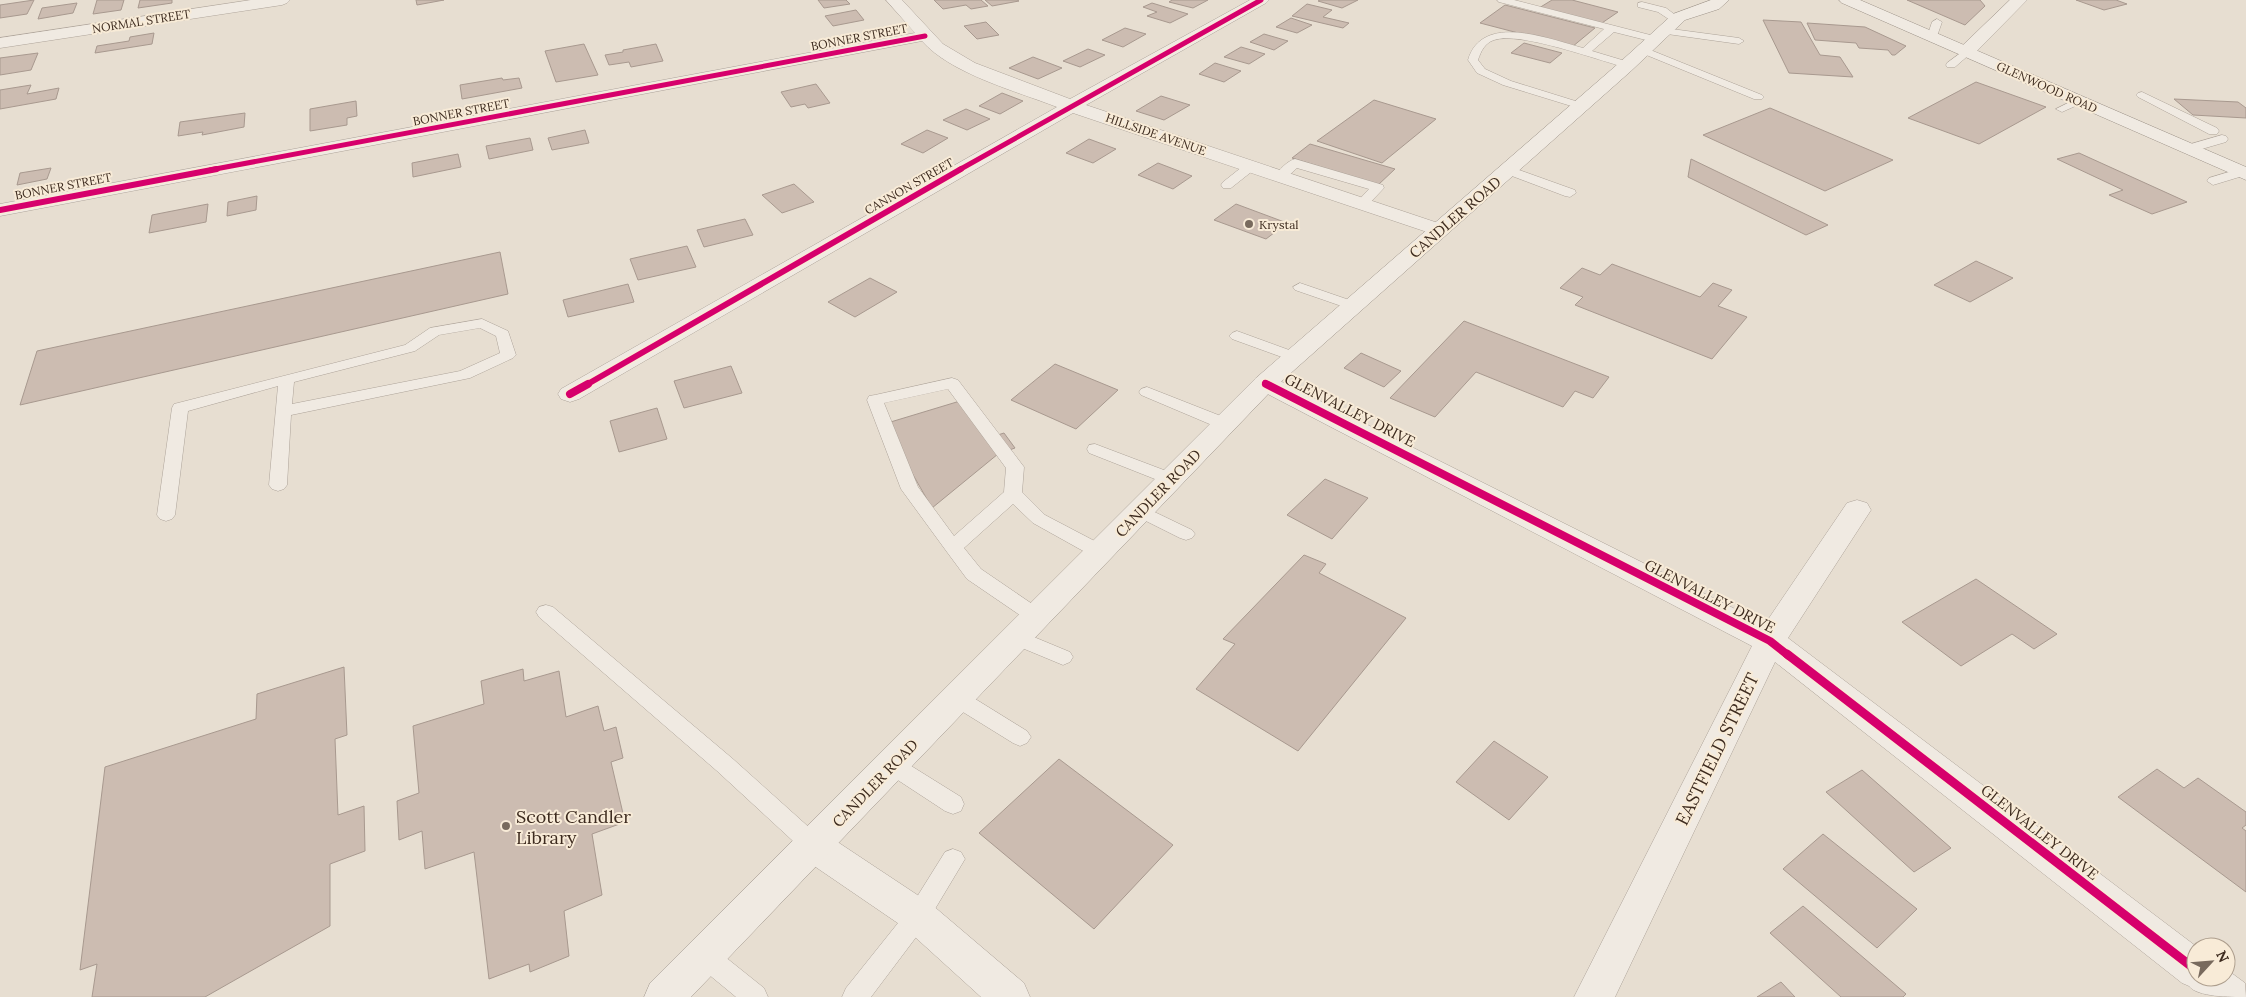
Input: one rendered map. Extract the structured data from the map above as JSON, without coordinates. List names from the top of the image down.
{
  "streets": {
    "street": [
      "NORMAL STREET",
      "BONNER STREET",
      "GLENWOOD ROAD",
      "HILLSIDE AVENUE",
      "CANNON STREET",
      "CANDLER ROAD",
      "GLENVALLEY DRIVE",
      "EASTFIELD STREET"
    ]
  },
  "crossings": [
    ["BONNER STREET", "HILLSIDE AVENUE"],
    ["HILLSIDE AVENUE", "CANNON STREET"],
    ["HILLSIDE AVENUE", "CANDLER ROAD"],
    ["CANDLER ROAD", "GLENVALLEY DRIVE"],
    ["GLENVALLEY DRIVE", "EASTFIELD STREET"]
  ],
  "places": ["Krystal", "Scott Candler Library"],
  "north": "top right"
}
